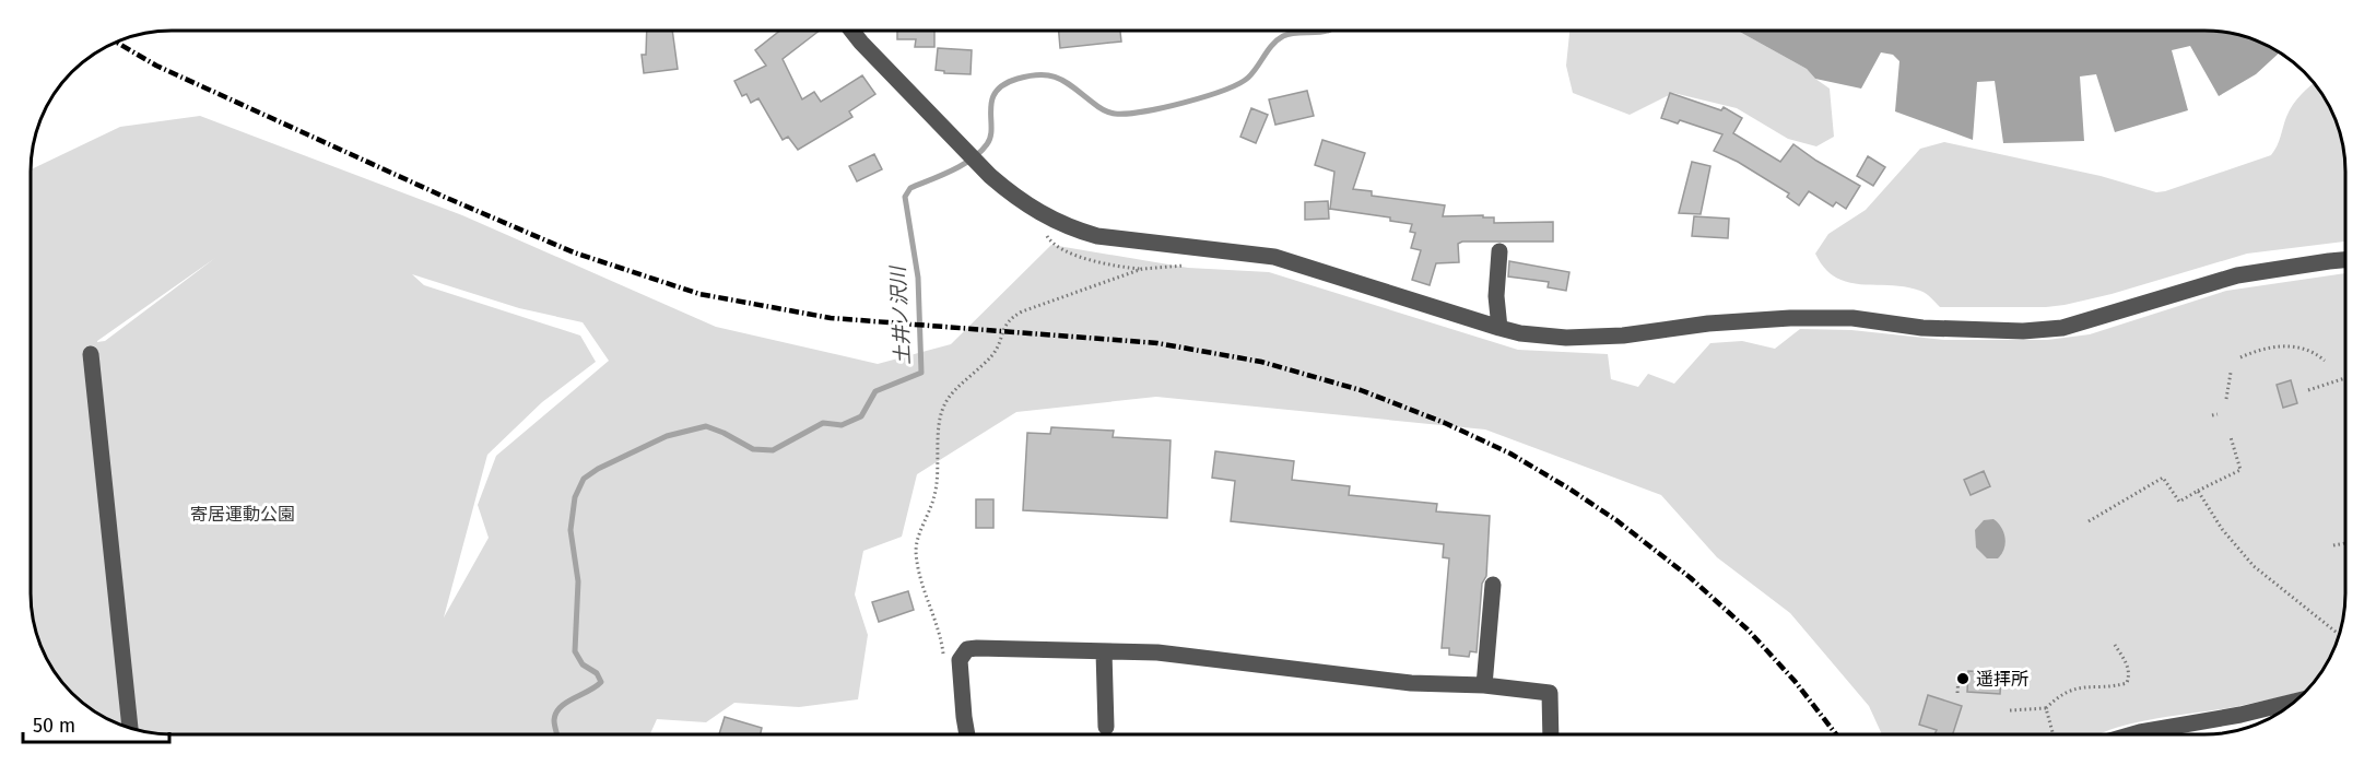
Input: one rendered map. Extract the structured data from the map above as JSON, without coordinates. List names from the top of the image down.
{
  "water": ["土井ノ沢川"],
  "parks": ["寄居運動公園"],
  "places": ["遥拝所"],
  "scale_bar": "50 m"
}
